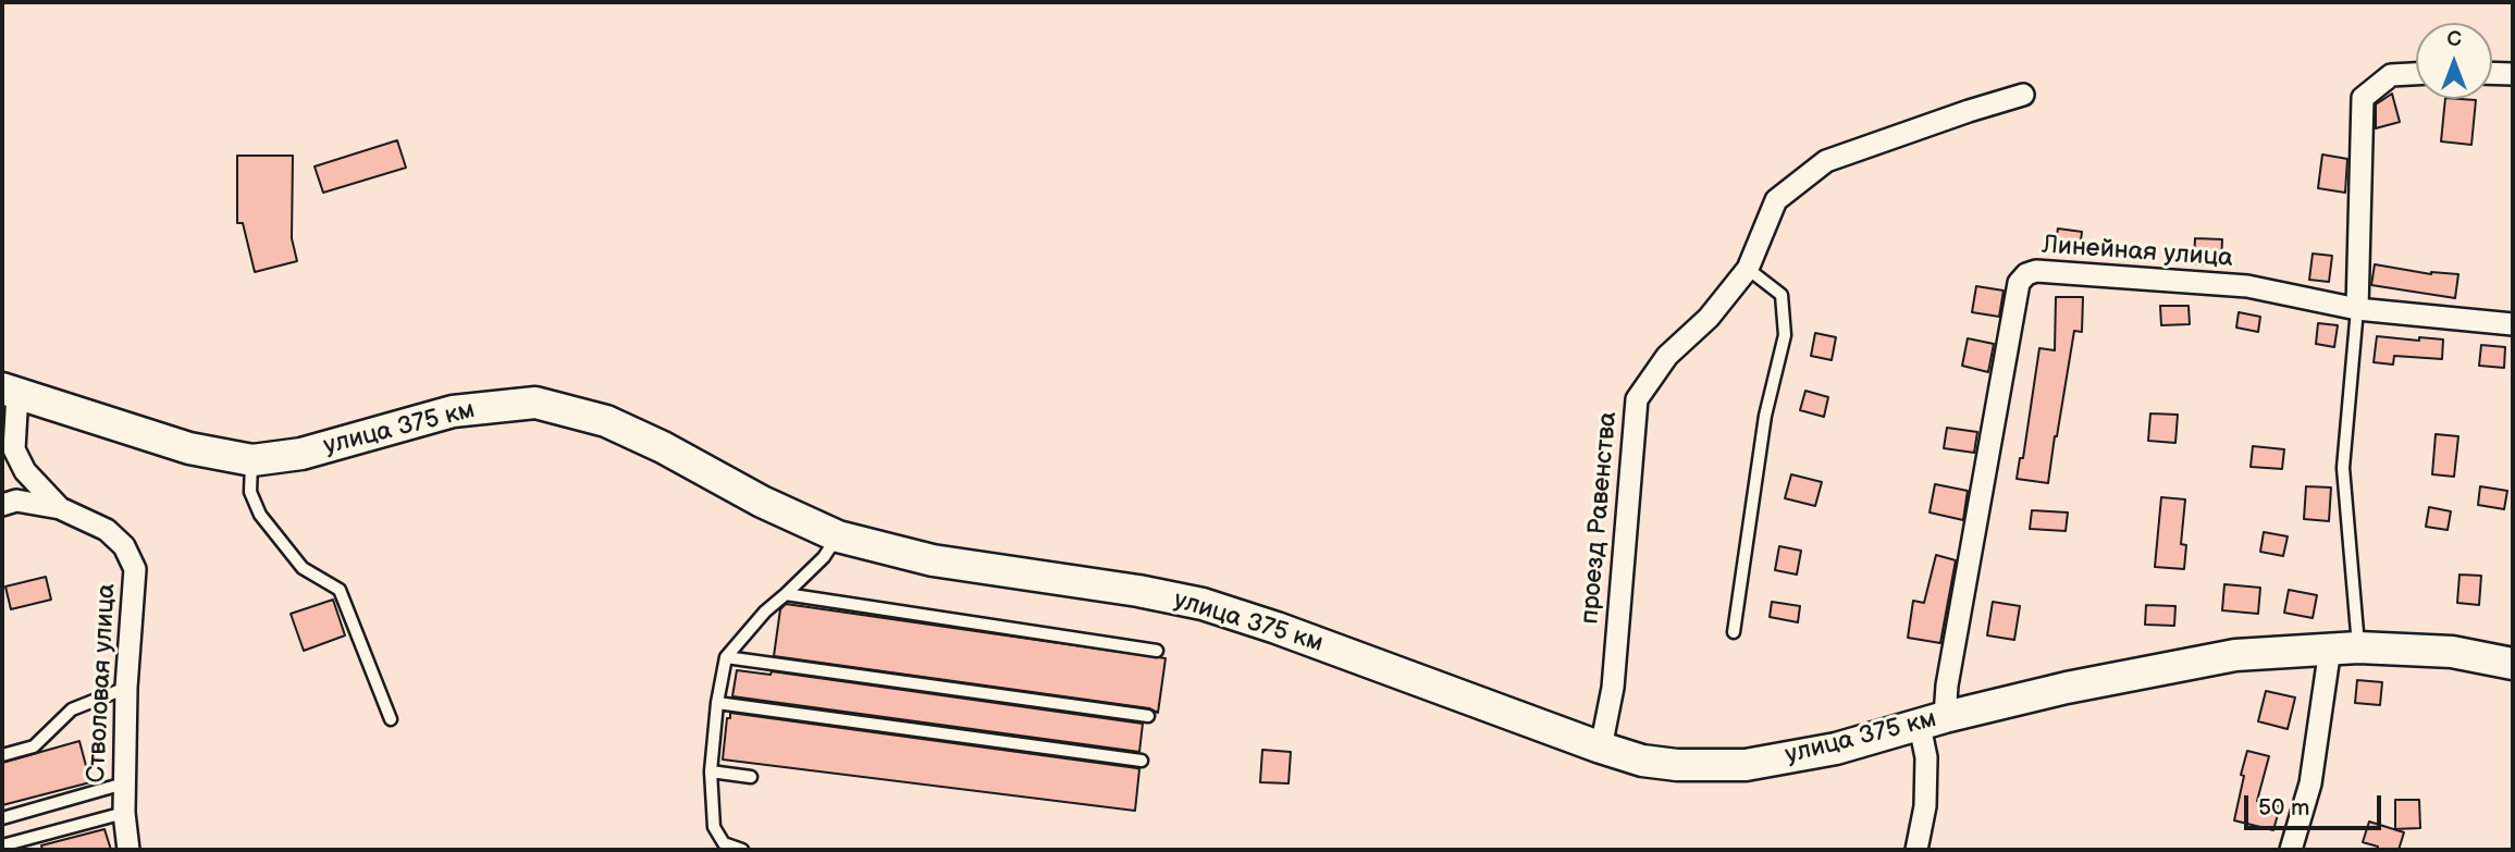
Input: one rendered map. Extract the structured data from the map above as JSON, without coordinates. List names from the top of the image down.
{
  "streets": {
    "main road": ["улица 375 км"],
    "street": ["Линейная улица", "проезд Равенства", "Стволовая улица"]
  },
  "crossings": [
    ["Линейная улица", "улица 375 км"],
    ["улица 375 км", "проезд Равенства"],
    ["улица 375 км", "Стволовая улица"]
  ],
  "scale_bar": "50 m",
  "north": "top"
}
